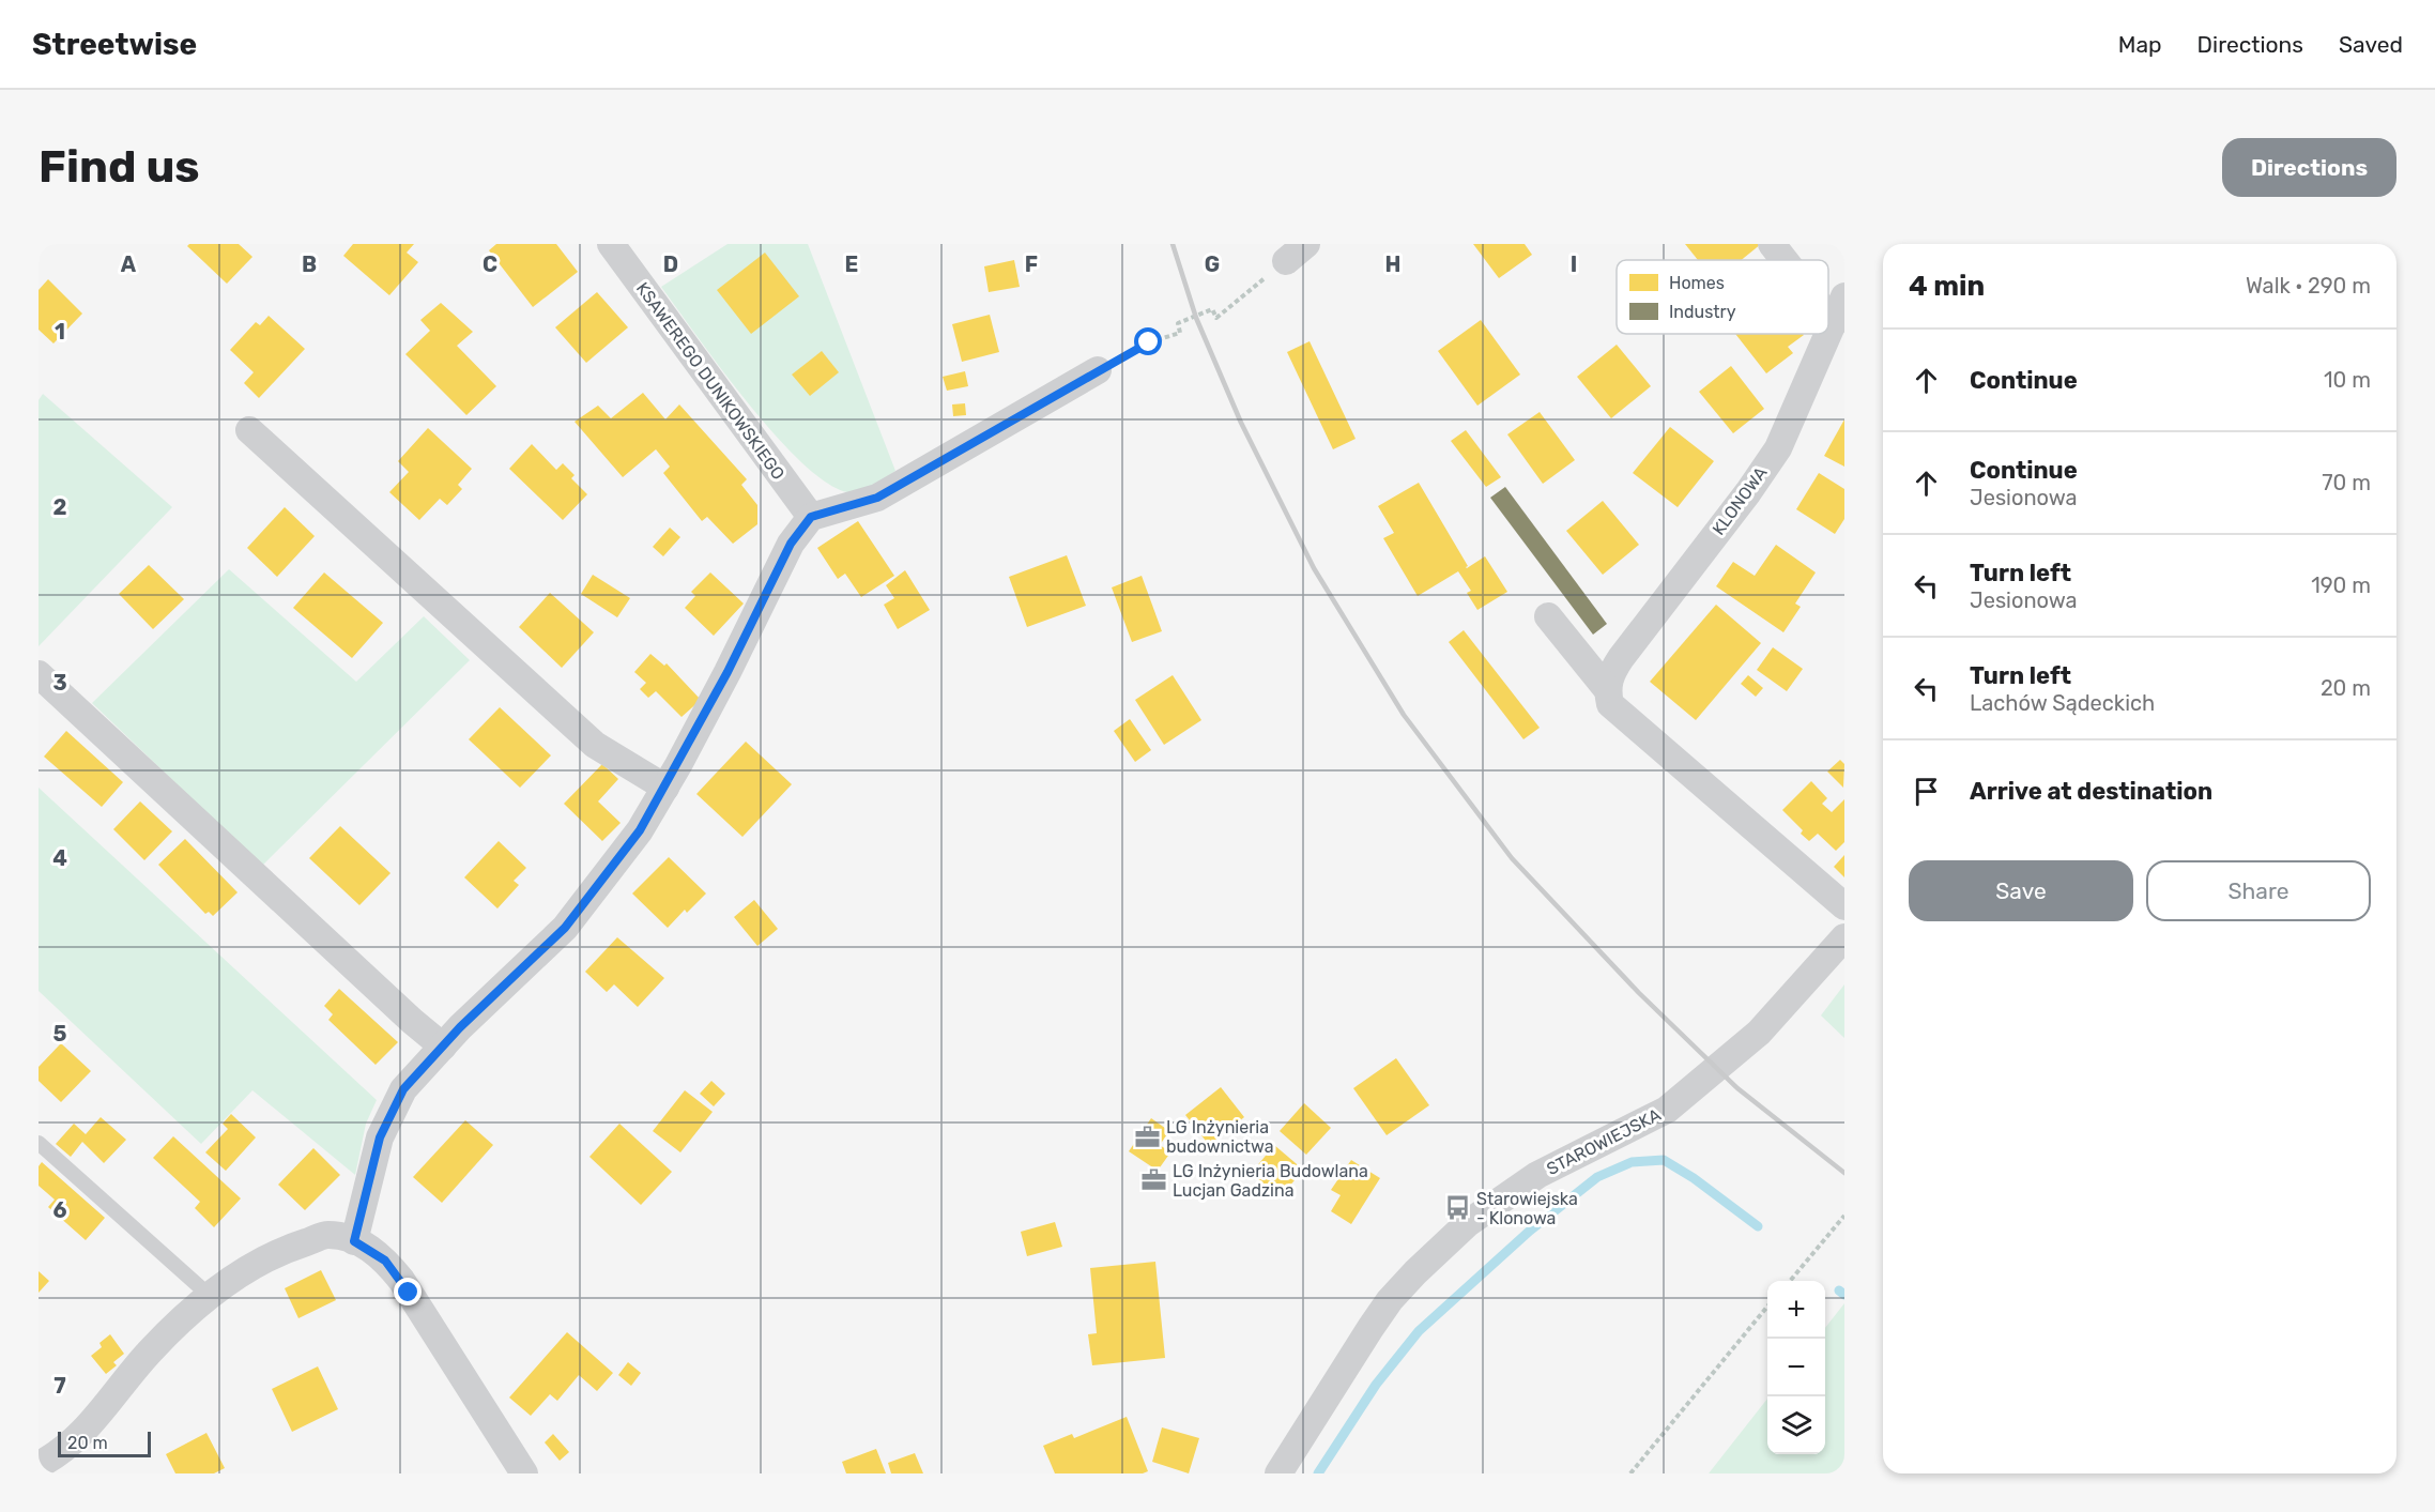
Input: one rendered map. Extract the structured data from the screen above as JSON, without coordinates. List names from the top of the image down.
{
  "streets": {
    "street": ["KSAWEREGO DUNIKOWSKIEGO", "KLONOWA", "STAROWIEJSKA"]
  },
  "places": {
    "office": ["LG Inżynieria budownictwa", "LG Inżynieria Budowlana Lucjan Gadzina"],
    "bus stop": ["Starowiejska - Klonowa"]
  },
  "legend": ["Homes", "Industry"],
  "scale_bar": "20 m",
  "page": {
    "header": "Streetwise",
    "nav": ["Map", "Directions", "Saved"],
    "buttons": [
      "Directions",
      ["Save", "Share"]
    ],
    "title": "Find us",
    "heading": ["4 min", "Walk · 290 m"],
    "list": [
      ["Continue", "10 m"],
      ["Continue", "Jesionowa", "70 m"],
      ["Turn left", "Jesionowa", "190 m"],
      ["Turn left", "Lachów Sądeckich", "20 m"],
      "Arrive at destination"
    ],
    "map_buttons": ["+", "−"],
    "scale": "20 m"
  },
  "grid": {
    "columns": [
      "A",
      "B",
      "C",
      "D",
      "E",
      "F",
      "G",
      "H",
      "I"
    ],
    "rows": [
      "1",
      "2",
      "3",
      "4",
      "5",
      "6",
      "7"
    ]
  }
}
